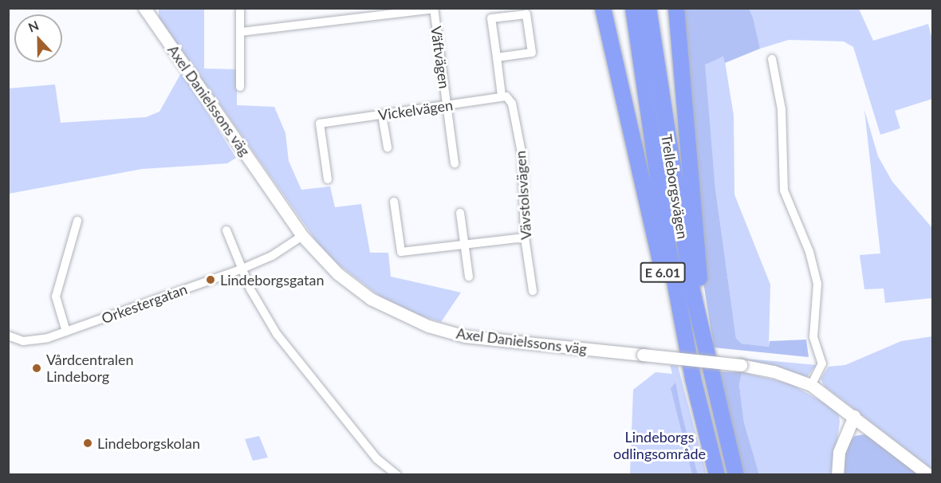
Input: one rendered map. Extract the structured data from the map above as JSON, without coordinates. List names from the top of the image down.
{
  "streets": {
    "highway": ["Trelleborgsvägen", "E 6.01"],
    "street": [
      "Väftvägen",
      "Axel Danielssons väg",
      "Vickelvägen",
      "Vävstolsvägen",
      "Orkestergatan"
    ]
  },
  "crossings": [
    ["Väftvägen", "Vickelvägen"],
    ["Axel Danielssons väg", "Orkestergatan"],
    ["Vickelvägen", "Vävstolsvägen"],
    ["Trelleborgsvägen", "E 6.01"]
  ],
  "parks": ["Lindeborgs odlingsområde"],
  "places": ["Lindeborgsgatan", "Vårdcentralen Lindeborg", "Lindeborgskolan"],
  "north": "top"
}
